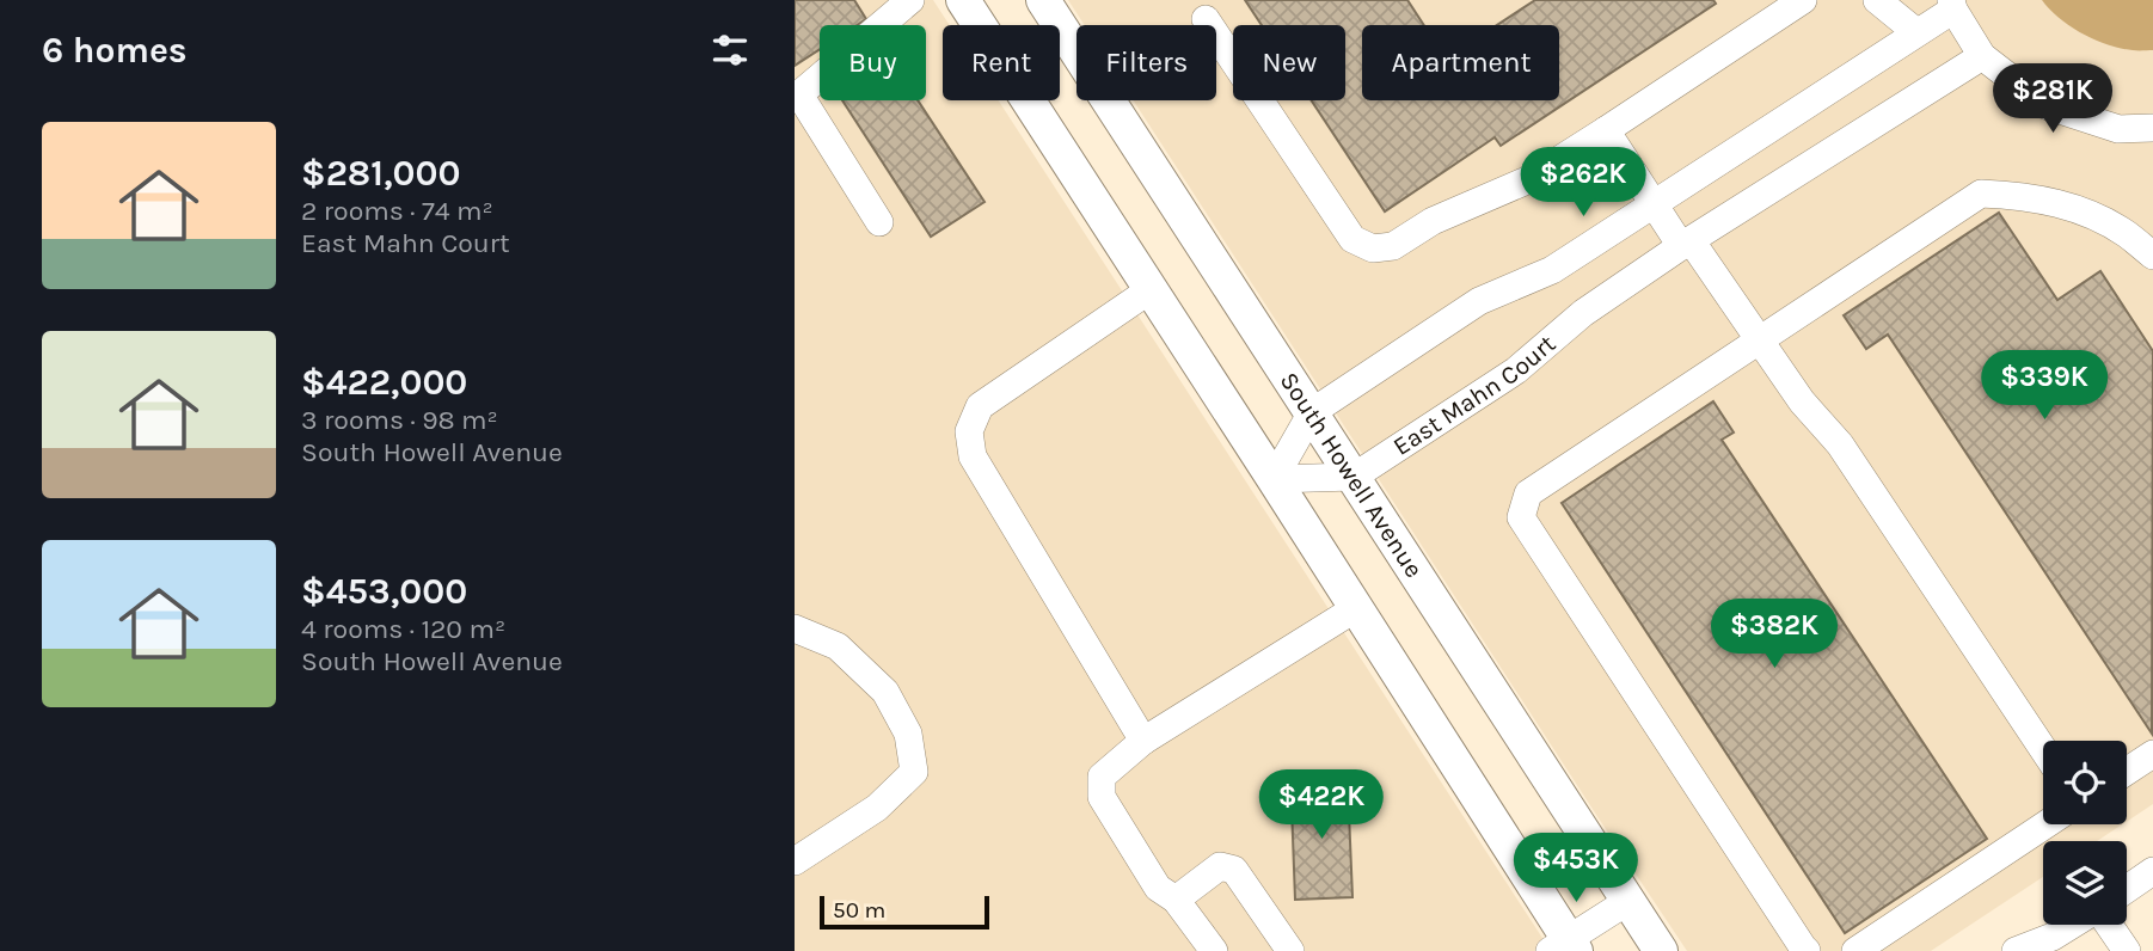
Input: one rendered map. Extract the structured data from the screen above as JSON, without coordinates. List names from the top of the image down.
{
  "streets": {
    "main road": ["South Howell Avenue"],
    "street": ["East Mahn Court"]
  },
  "crossings": [
    ["East Mahn Court", "South Howell Avenue"]
  ],
  "scale_bar": "50 m",
  "page": {
    "heading": "6 homes",
    "chip": [
      "Buy",
      "Rent",
      "Filters",
      "New",
      "Apartment"
    ],
    "price": [
      "$281K",
      "$262K",
      "$339K",
      "$382K",
      "$422K",
      "$453K"
    ],
    "list": [
      {
        "name": "$281,000",
        "note": "2 rooms · 74 m² · East Mahn Court"
      },
      {
        "name": "$422,000",
        "note": "3 rooms · 98 m² · South Howell Avenue"
      },
      {
        "name": "$453,000",
        "note": "4 rooms · 120 m² · South Howell Avenue"
      }
    ],
    "scale": "50 m"
  }
}
